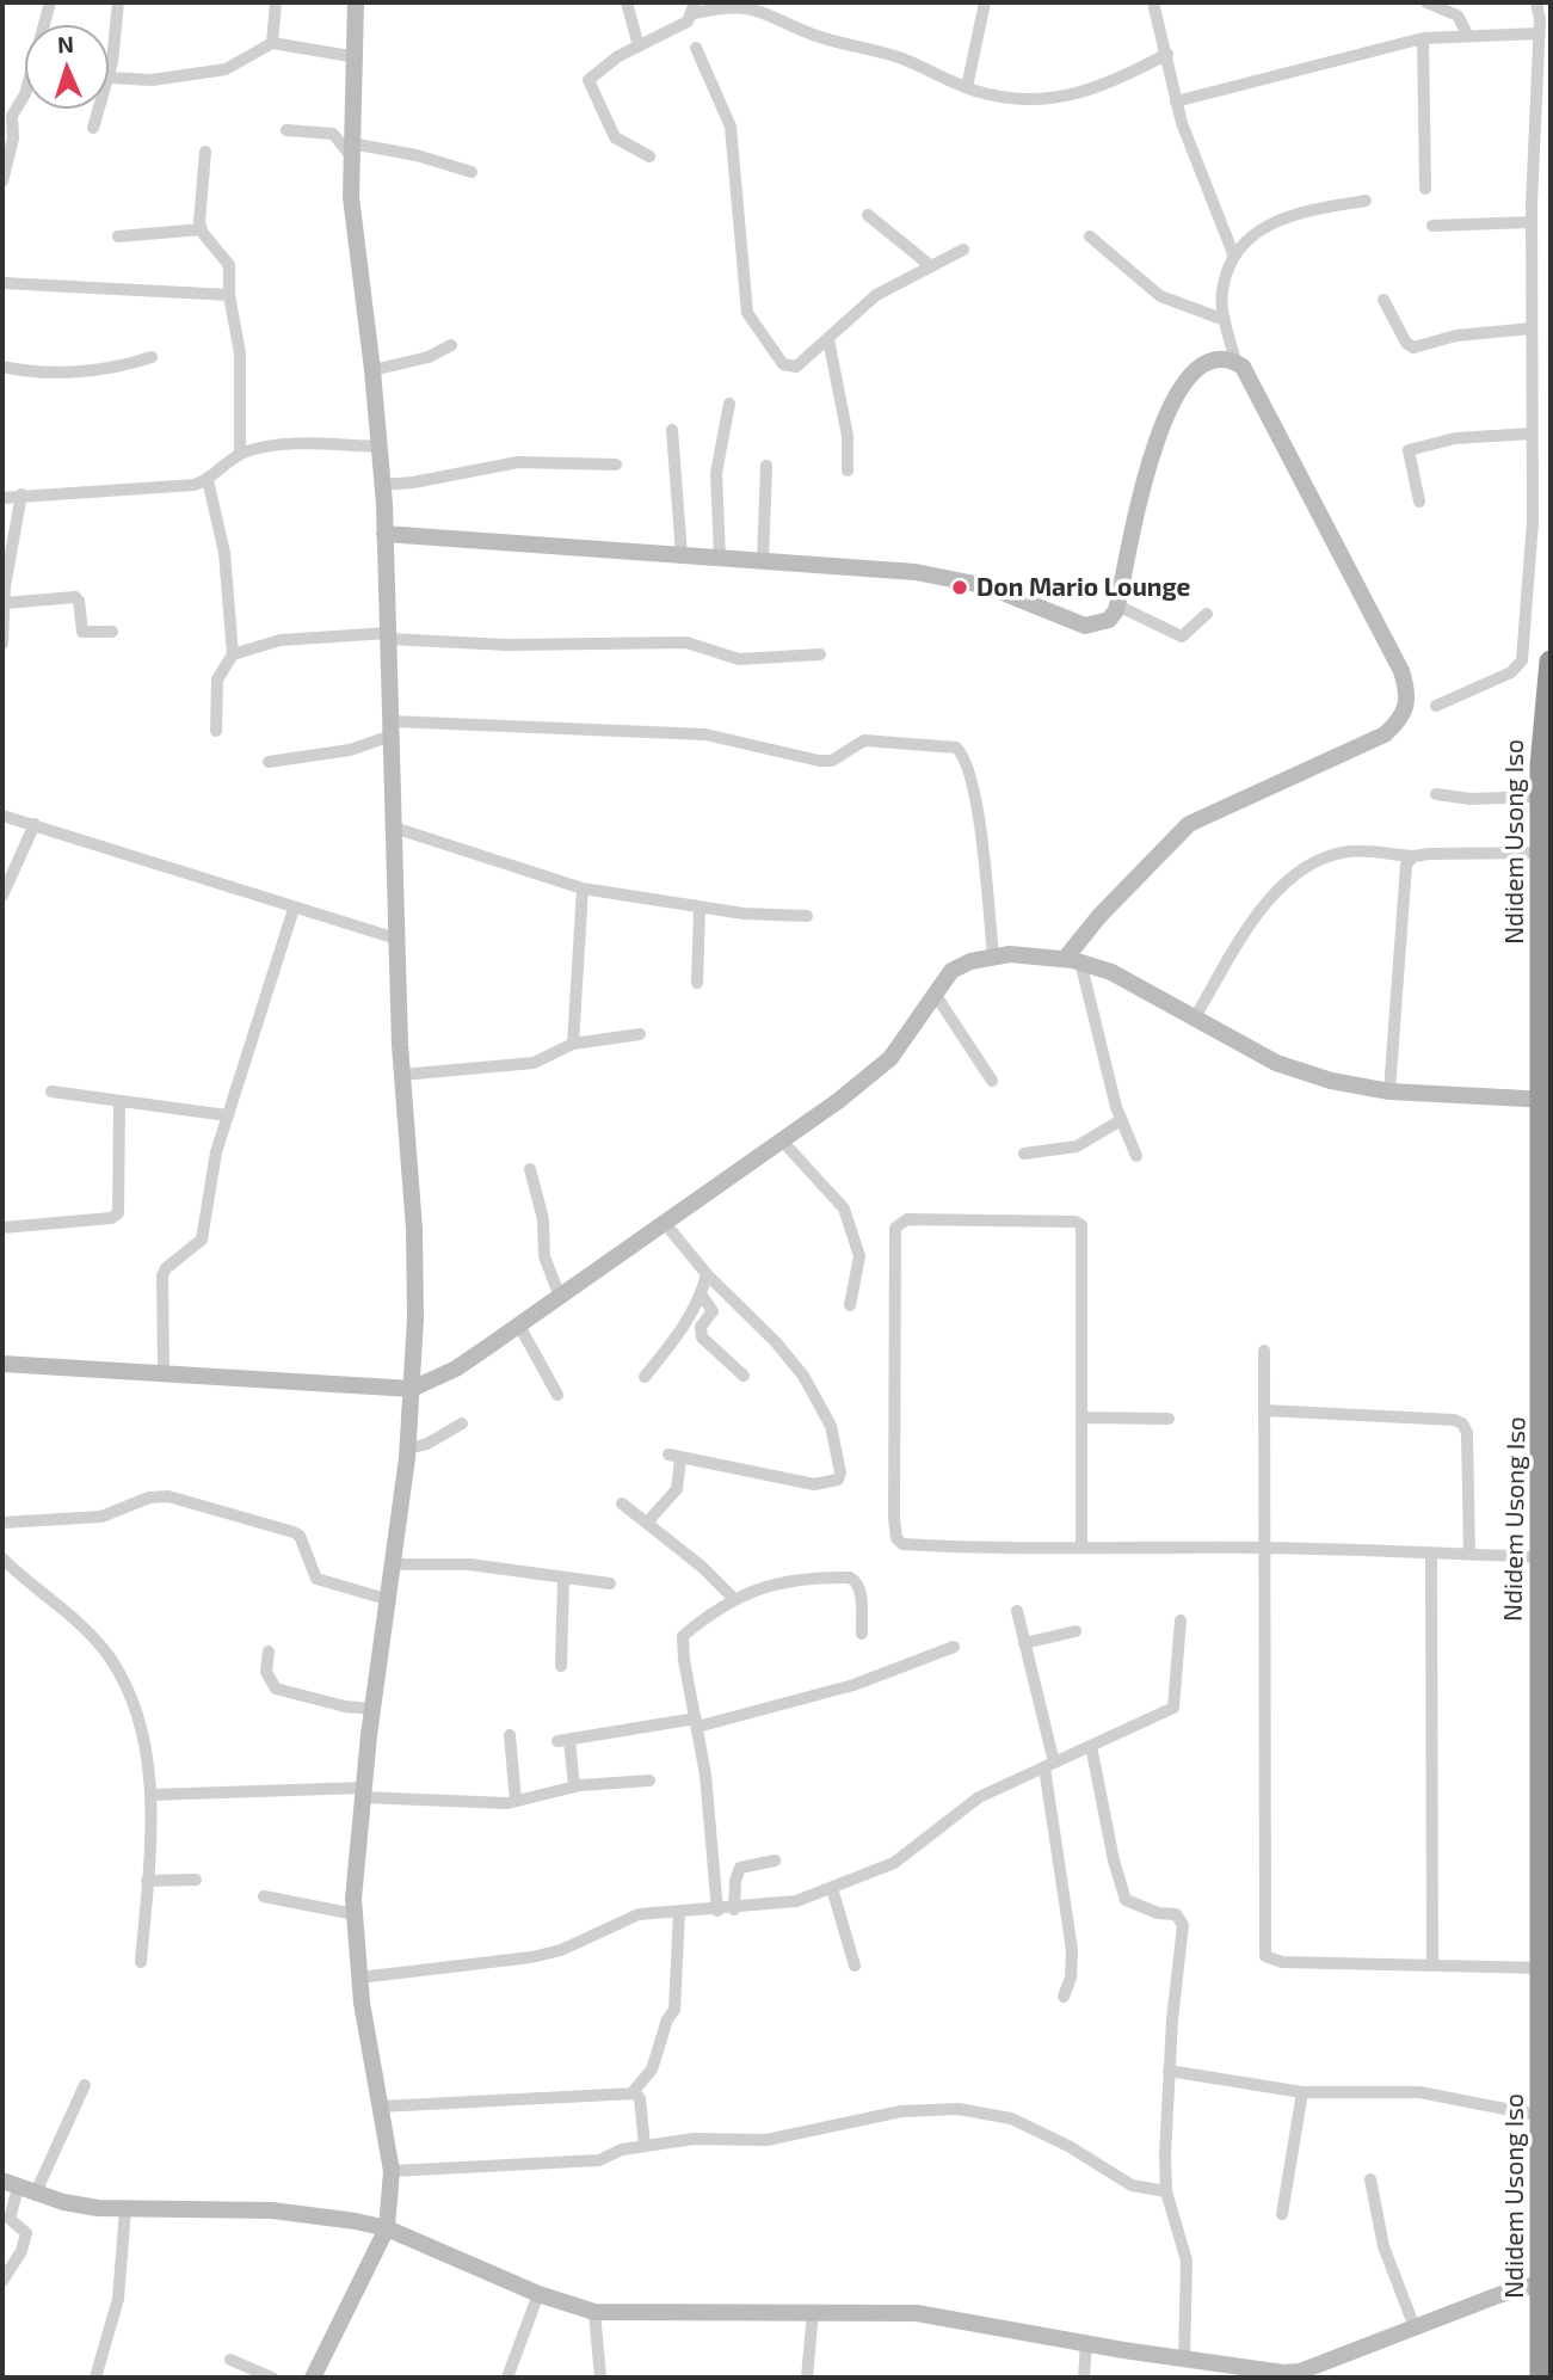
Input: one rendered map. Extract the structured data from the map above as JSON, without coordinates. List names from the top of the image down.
{
  "streets": {
    "highway": ["Ndidem Usong Iso"]
  },
  "places": ["Don Mario Lounge"],
  "north": "top"
}
